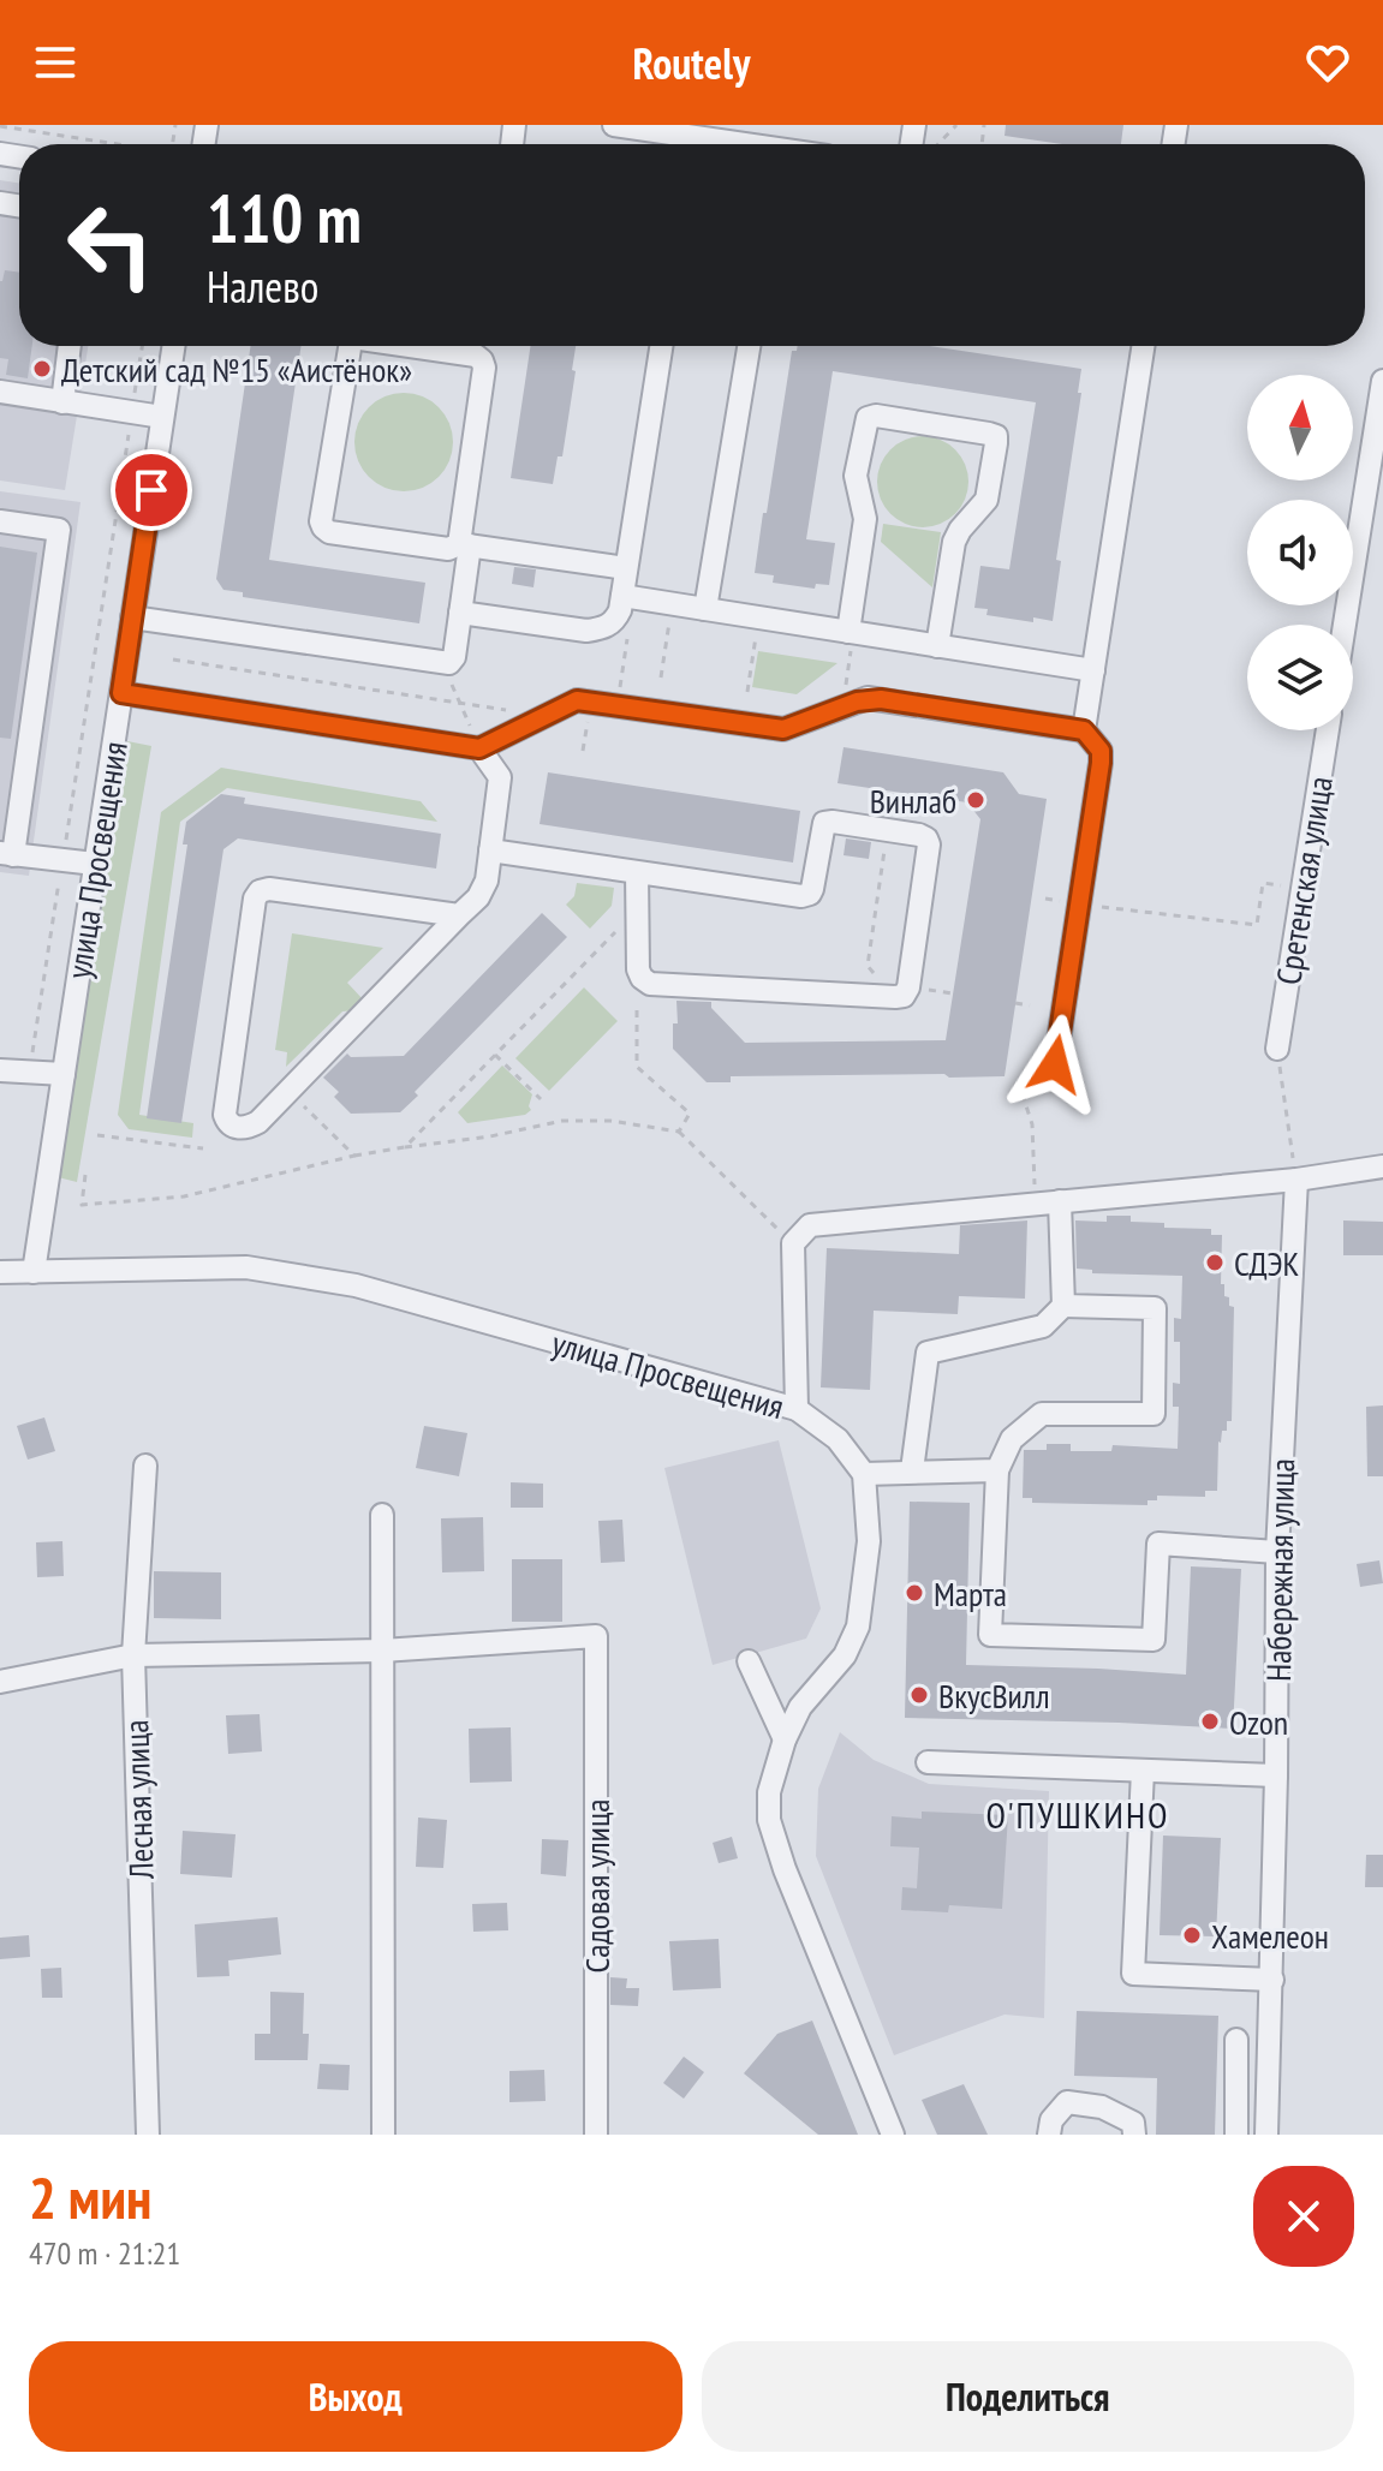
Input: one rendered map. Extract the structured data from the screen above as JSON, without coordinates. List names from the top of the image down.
{
  "streets": {
    "street": [
      "улица Просвещения",
      "Сретенская улица",
      "Набережная улица",
      "Лесная улица",
      "Садовая улица"
    ]
  },
  "districts": ["О'ПУШКИНО"],
  "places": [
    "Детский сад №15 «Аистёнок»",
    "Винлаб",
    "СДЭК",
    "Марта",
    "ВкусВилл",
    "Ozon",
    "Хамелеон"
  ],
  "north": "top",
  "page": {
    "header": "Routely",
    "turn": ["110 m", "Налево"],
    "heading": ["2 мин", "470 m · 21:21"],
    "buttons": ["Выход", "Поделиться"]
  }
}
